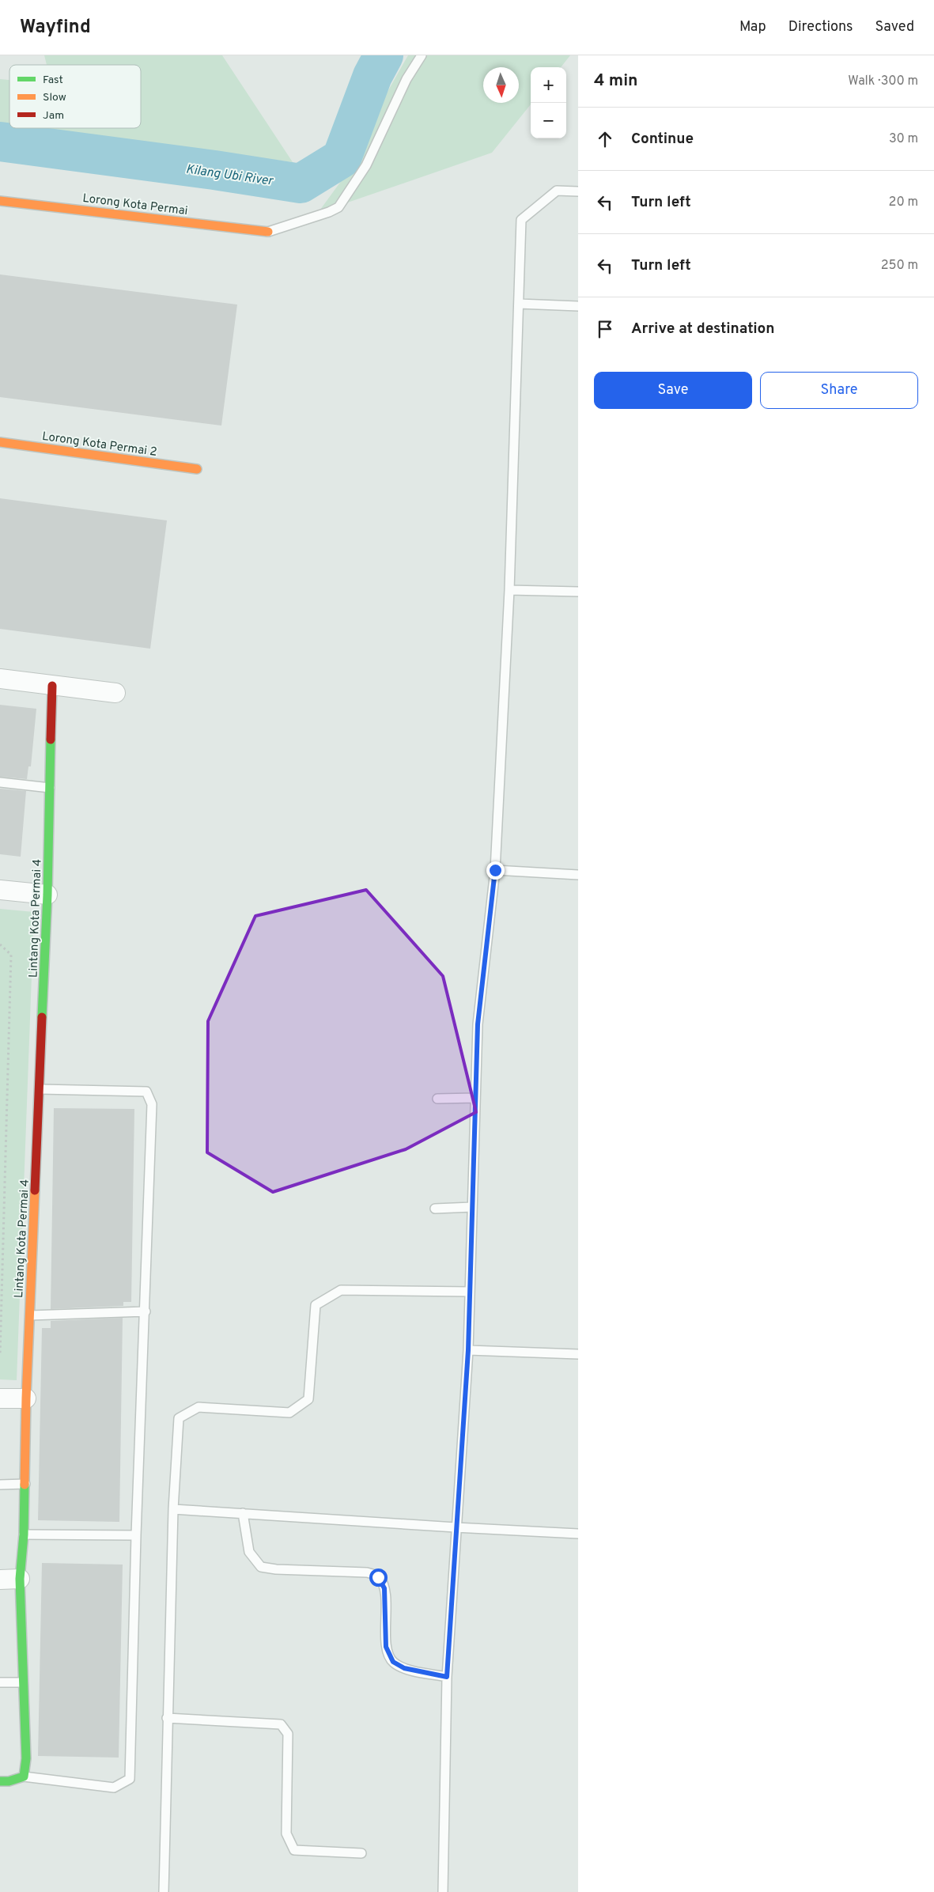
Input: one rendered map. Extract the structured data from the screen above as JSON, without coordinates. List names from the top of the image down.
{
  "streets": {
    "street": ["Lorong Kota Permai", "Lorong Kota Permai 2", "Lintang Kota Permai 4"]
  },
  "water": ["Kilang Ubi River"],
  "legend": ["Fast", "Slow", "Jam"],
  "north": "bottom",
  "page": {
    "header": "Wayfind",
    "nav": ["Map", "Directions", "Saved"],
    "heading": ["4 min", "Walk · 300 m"],
    "map_buttons": ["+", "−"],
    "list": [
      ["Continue", "30 m"],
      ["Turn left", "20 m"],
      ["Turn left", "250 m"],
      "Arrive at destination"
    ],
    "buttons": ["Save", "Share"]
  }
}
